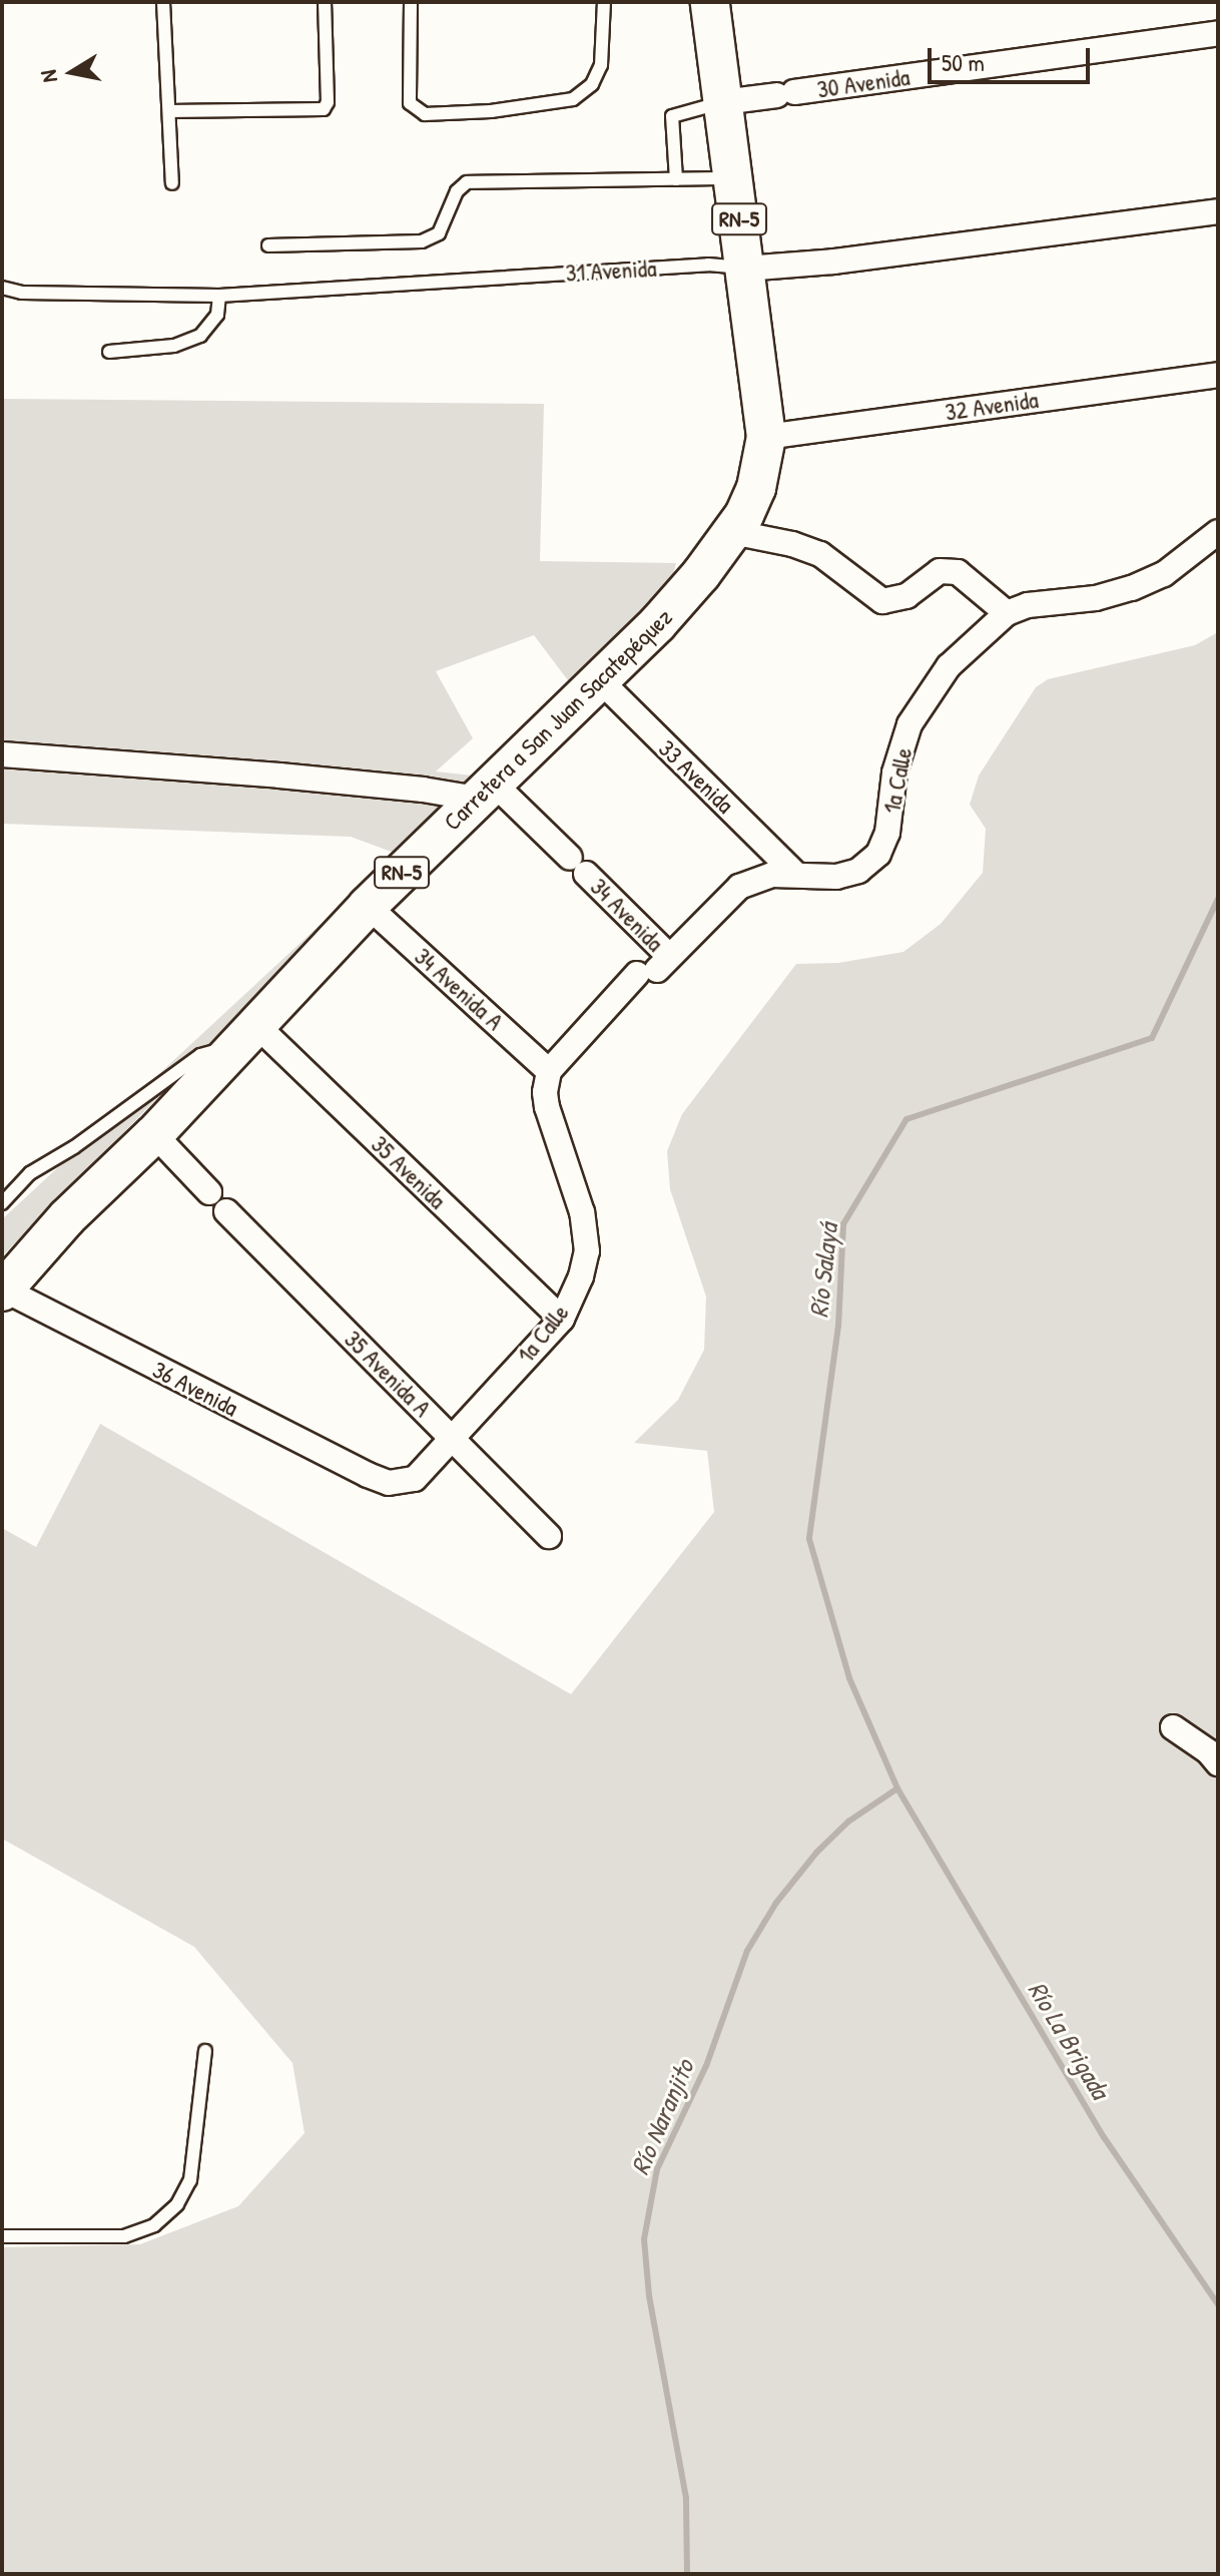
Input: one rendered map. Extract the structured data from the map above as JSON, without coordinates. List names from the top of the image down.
{
  "streets": {
    "main road": ["RN-5", "Carretera a San Juan Sacatepéquez"],
    "street": [
      "30 Avenida",
      "31 Avenida",
      "32 Avenida",
      "33 Avenida",
      "1a Calle",
      "34 Avenida",
      "34 Avenida A",
      "35 Avenida",
      "35 Avenida A",
      "36 Avenida"
    ]
  },
  "crossings": [
    ["30 Avenida", "Carretera a San Juan Sacatepéquez"],
    ["31 Avenida", "Carretera a San Juan Sacatepéquez"],
    ["32 Avenida", "Carretera a San Juan Sacatepéquez"],
    ["Carretera a San Juan Sacatepéquez", "33 Avenida"],
    ["Carretera a San Juan Sacatepéquez", "34 Avenida"],
    ["Carretera a San Juan Sacatepéquez", "34 Avenida A"],
    ["Carretera a San Juan Sacatepéquez", "35 Avenida"],
    ["Carretera a San Juan Sacatepéquez", "36 Avenida"],
    ["33 Avenida", "1a Calle"],
    ["1a Calle", "34 Avenida"],
    ["1a Calle", "34 Avenida A"],
    ["1a Calle", "35 Avenida"],
    ["1a Calle", "35 Avenida A"],
    ["1a Calle", "36 Avenida"]
  ],
  "water": ["Río Salayá", "Río La Brigada", "Río Naranjito"],
  "scale_bar": "50 m",
  "north": "left"
}
